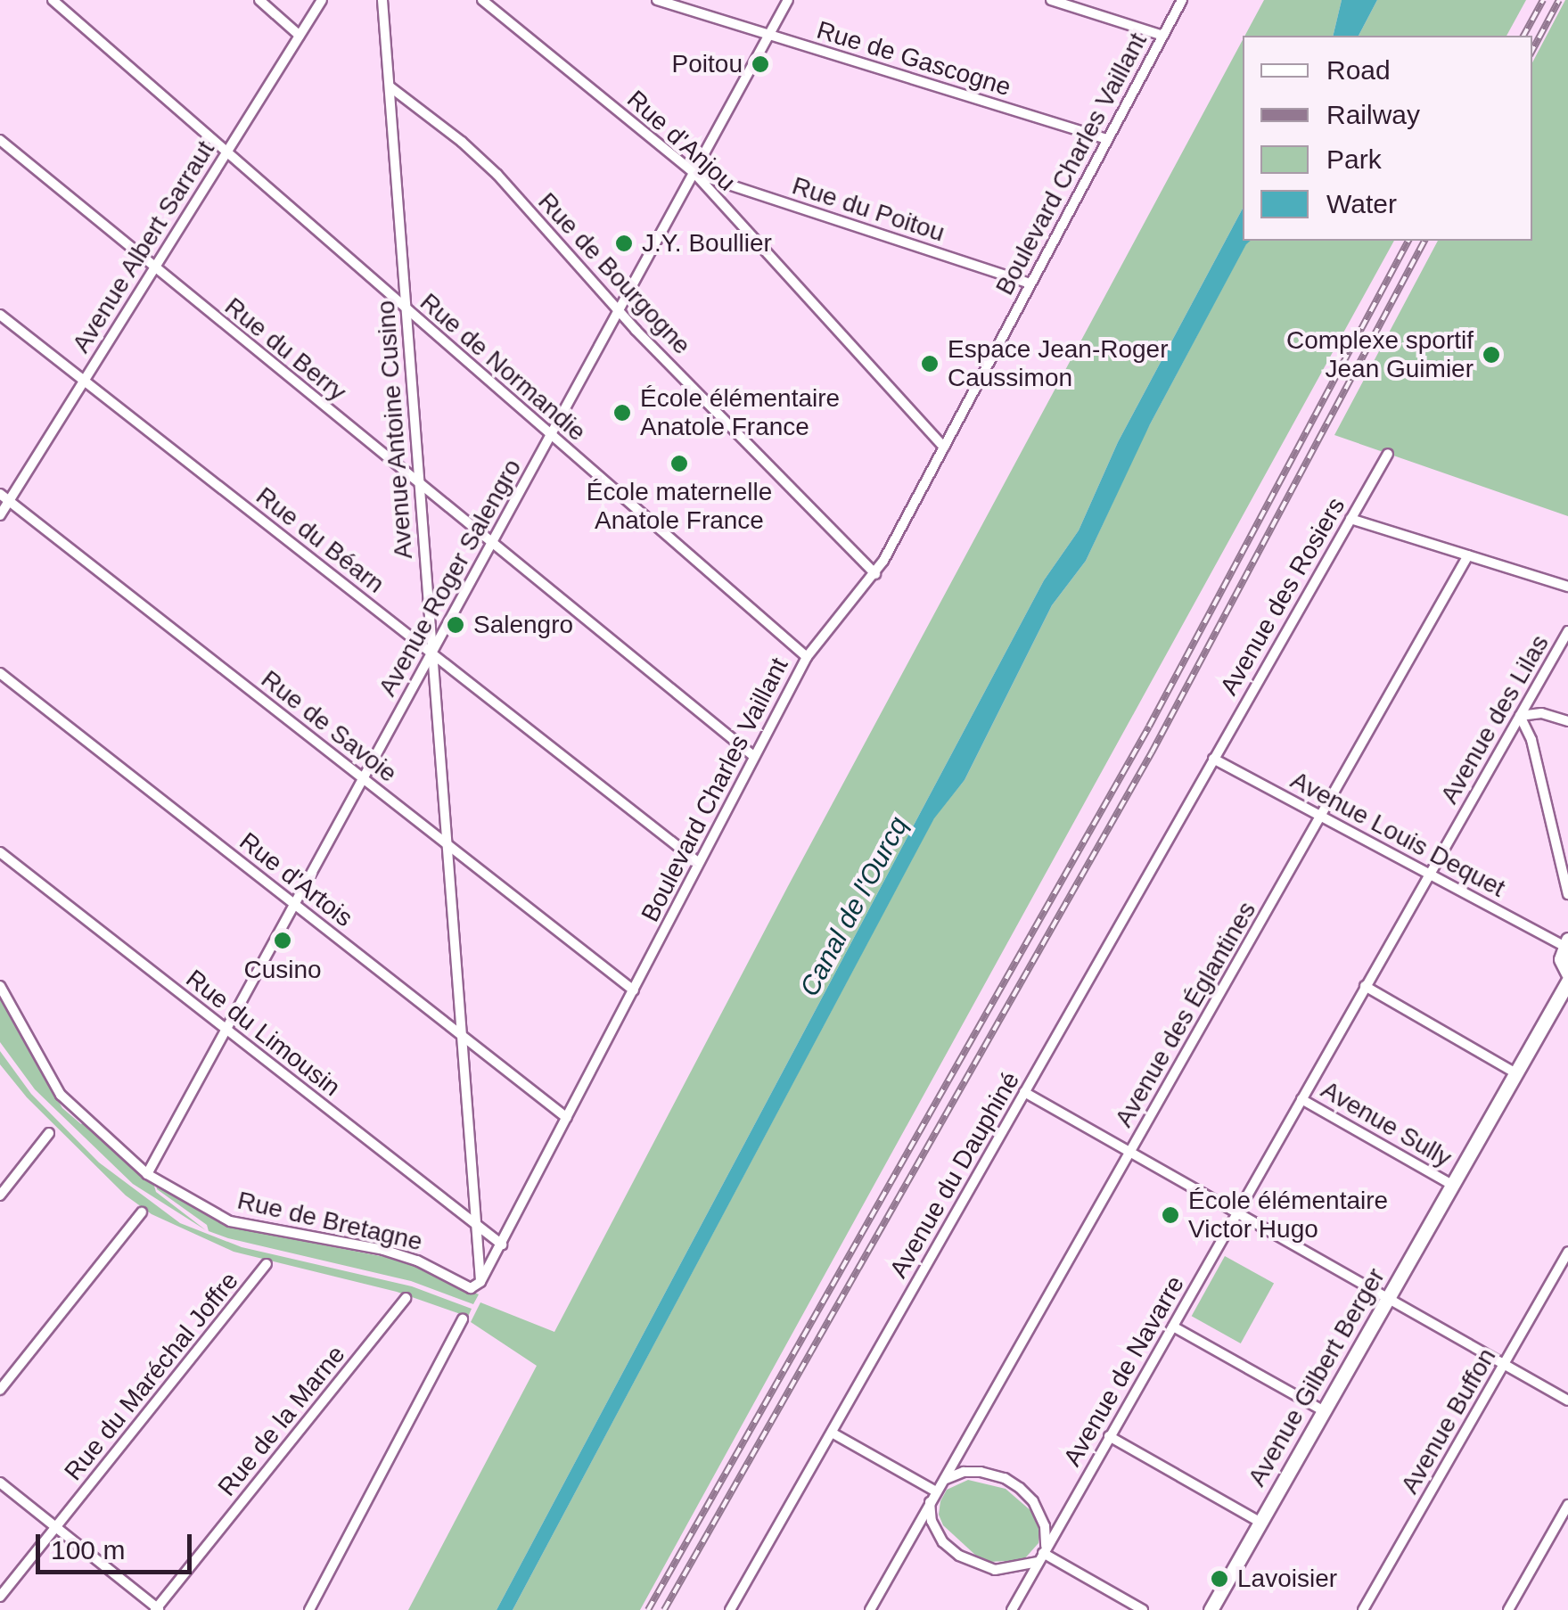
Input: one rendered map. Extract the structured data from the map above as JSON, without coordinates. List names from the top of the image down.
{
  "streets": {
    "street": [
      "Rue de Gascogne",
      "Rue d'Anjou",
      "Boulevard Charles Vaillant",
      "Rue du Poitou",
      "Avenue Albert Sarraut",
      "Rue de Bourgogne",
      "Rue du Berry",
      "Rue de Normandie",
      "Avenue Antoine Cusino",
      "Rue du Béarn",
      "Avenue Roger Salengro",
      "Avenue des Rosiers",
      "Avenue des Lilas",
      "Rue de Savoie",
      "Avenue Louis Dequet",
      "Rue d'Artois",
      "Avenue des Églantines",
      "Rue du Limousin",
      "Avenue Sully",
      "Avenue du Dauphiné",
      "Rue de Bretagne",
      "Avenue de Navarre",
      "Rue du Maréchal Joffre",
      "Avenue Gilbert Berger",
      "Rue de la Marne",
      "Avenue Buffon"
    ]
  },
  "crossings": [
    ["Rue de Gascogne", "Boulevard Charles Vaillant"],
    ["Rue de Gascogne", "Avenue Roger Salengro"],
    ["Rue d'Anjou", "Boulevard Charles Vaillant"],
    ["Rue d'Anjou", "Rue du Poitou"],
    ["Rue d'Anjou", "Avenue Roger Salengro"],
    ["Boulevard Charles Vaillant", "Rue du Poitou"],
    ["Boulevard Charles Vaillant", "Rue de Bourgogne"],
    ["Boulevard Charles Vaillant", "Rue du Berry"],
    ["Boulevard Charles Vaillant", "Rue de Normandie"],
    ["Boulevard Charles Vaillant", "Avenue Antoine Cusino"],
    ["Boulevard Charles Vaillant", "Rue du Béarn"],
    ["Boulevard Charles Vaillant", "Rue de Savoie"],
    ["Boulevard Charles Vaillant", "Rue d'Artois"],
    ["Boulevard Charles Vaillant", "Rue du Limousin"],
    ["Boulevard Charles Vaillant", "Rue de Bretagne"],
    ["Rue du Poitou", "Avenue Roger Salengro"],
    ["Avenue Albert Sarraut", "Rue du Berry"],
    ["Avenue Albert Sarraut", "Rue de Normandie"],
    ["Avenue Albert Sarraut", "Rue du Béarn"],
    ["Avenue Albert Sarraut", "Rue de Savoie"],
    ["Rue de Bourgogne", "Avenue Antoine Cusino"],
    ["Rue de Bourgogne", "Avenue Roger Salengro"],
    ["Rue du Berry", "Avenue Antoine Cusino"],
    ["Rue du Berry", "Avenue Roger Salengro"],
    ["Rue de Normandie", "Avenue Antoine Cusino"],
    ["Rue de Normandie", "Avenue Roger Salengro"],
    ["Avenue Antoine Cusino", "Rue du Béarn"],
    ["Avenue Antoine Cusino", "Avenue Roger Salengro"],
    ["Avenue Antoine Cusino", "Rue de Savoie"],
    ["Avenue Antoine Cusino", "Rue d'Artois"],
    ["Avenue Antoine Cusino", "Rue du Limousin"],
    ["Avenue Antoine Cusino", "Rue de Bretagne"],
    ["Rue du Béarn", "Avenue Roger Salengro"],
    ["Avenue Roger Salengro", "Rue de Savoie"],
    ["Avenue Roger Salengro", "Rue d'Artois"],
    ["Avenue Roger Salengro", "Rue du Limousin"],
    ["Avenue Roger Salengro", "Rue de Bretagne"],
    ["Avenue des Rosiers", "Avenue Louis Dequet"],
    ["Avenue des Rosiers", "Avenue du Dauphiné"],
    ["Avenue des Lilas", "Avenue Louis Dequet"],
    ["Avenue des Lilas", "Avenue de Navarre"],
    ["Avenue Louis Dequet", "Avenue des Églantines"],
    ["Avenue Louis Dequet", "Avenue du Dauphiné"],
    ["Avenue Louis Dequet", "Avenue de Navarre"],
    ["Avenue des Églantines", "Avenue de Navarre"],
    ["Avenue Sully", "Avenue de Navarre"],
    ["Avenue Sully", "Avenue Gilbert Berger"]
  ],
  "water": ["Canal de l'Ourcq"],
  "places": [
    "Poitou",
    "J.Y. Boullier",
    "Complexe sportif Jean Guimier",
    "Espace Jean-Roger Caussimon",
    "École élémentaire Anatole France",
    "École maternelle Anatole France",
    "Salengro",
    "Cusino",
    "École élémentaire Victor Hugo",
    "Lavoisier"
  ],
  "legend": [
    "Road",
    "Railway",
    "Park",
    "Water"
  ],
  "scale_bar": "100 m"
}
